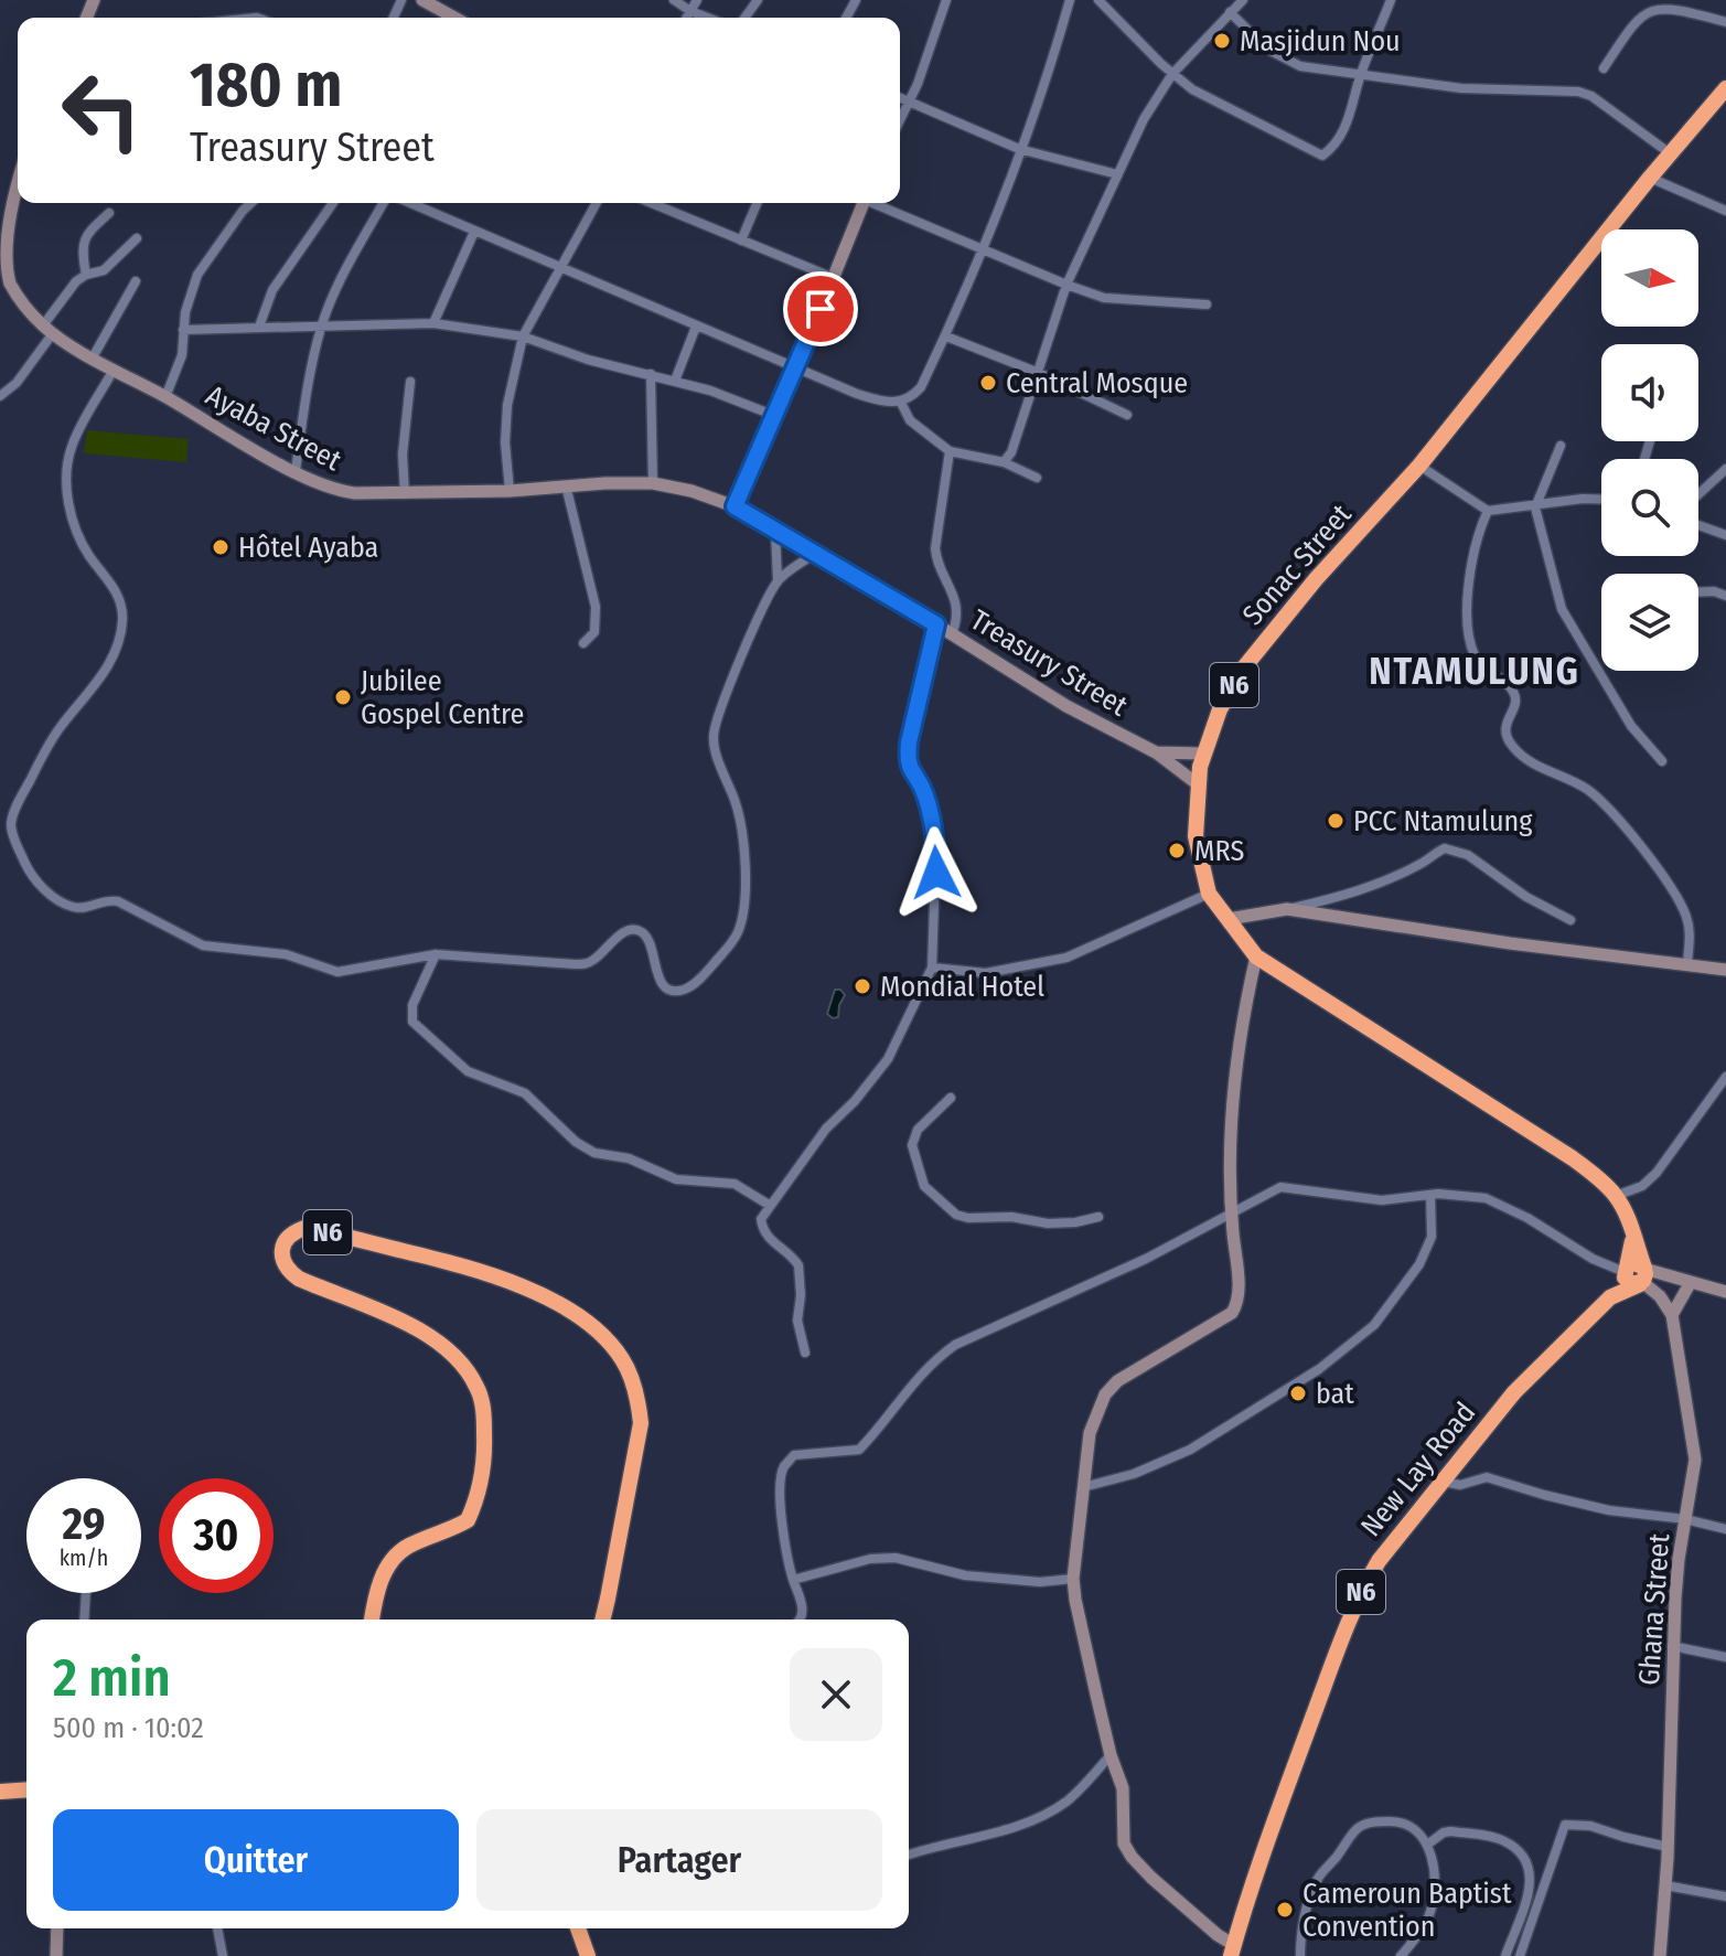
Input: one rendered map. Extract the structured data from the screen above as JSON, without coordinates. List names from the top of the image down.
{
  "streets": {
    "highway": ["Sonac Street", "N6", "New Lay Road"],
    "street": ["Ayaba Street", "Treasury Street", "Ghana Street"]
  },
  "crossings": [
    ["Ayaba Street", "Treasury Street"],
    ["Sonac Street", "Treasury Street"],
    ["Sonac Street", "New Lay Road"]
  ],
  "districts": ["NTAMULUNG"],
  "places": [
    "Masjidun Nou",
    "Central Mosque",
    "Hôtel Ayaba",
    "Jubilee Gospel Centre",
    "PCC Ntamulung",
    "MRS",
    "Mondial Hotel",
    "bat",
    "Cameroun Baptist Convention"
  ],
  "north": "right",
  "page": {
    "turn": ["180 m", "Treasury Street"],
    "speed": "29 km/h",
    "limit": "30",
    "heading": ["2 min", "500 m · 10:02"],
    "buttons": ["Quitter", "Partager"]
  }
}
